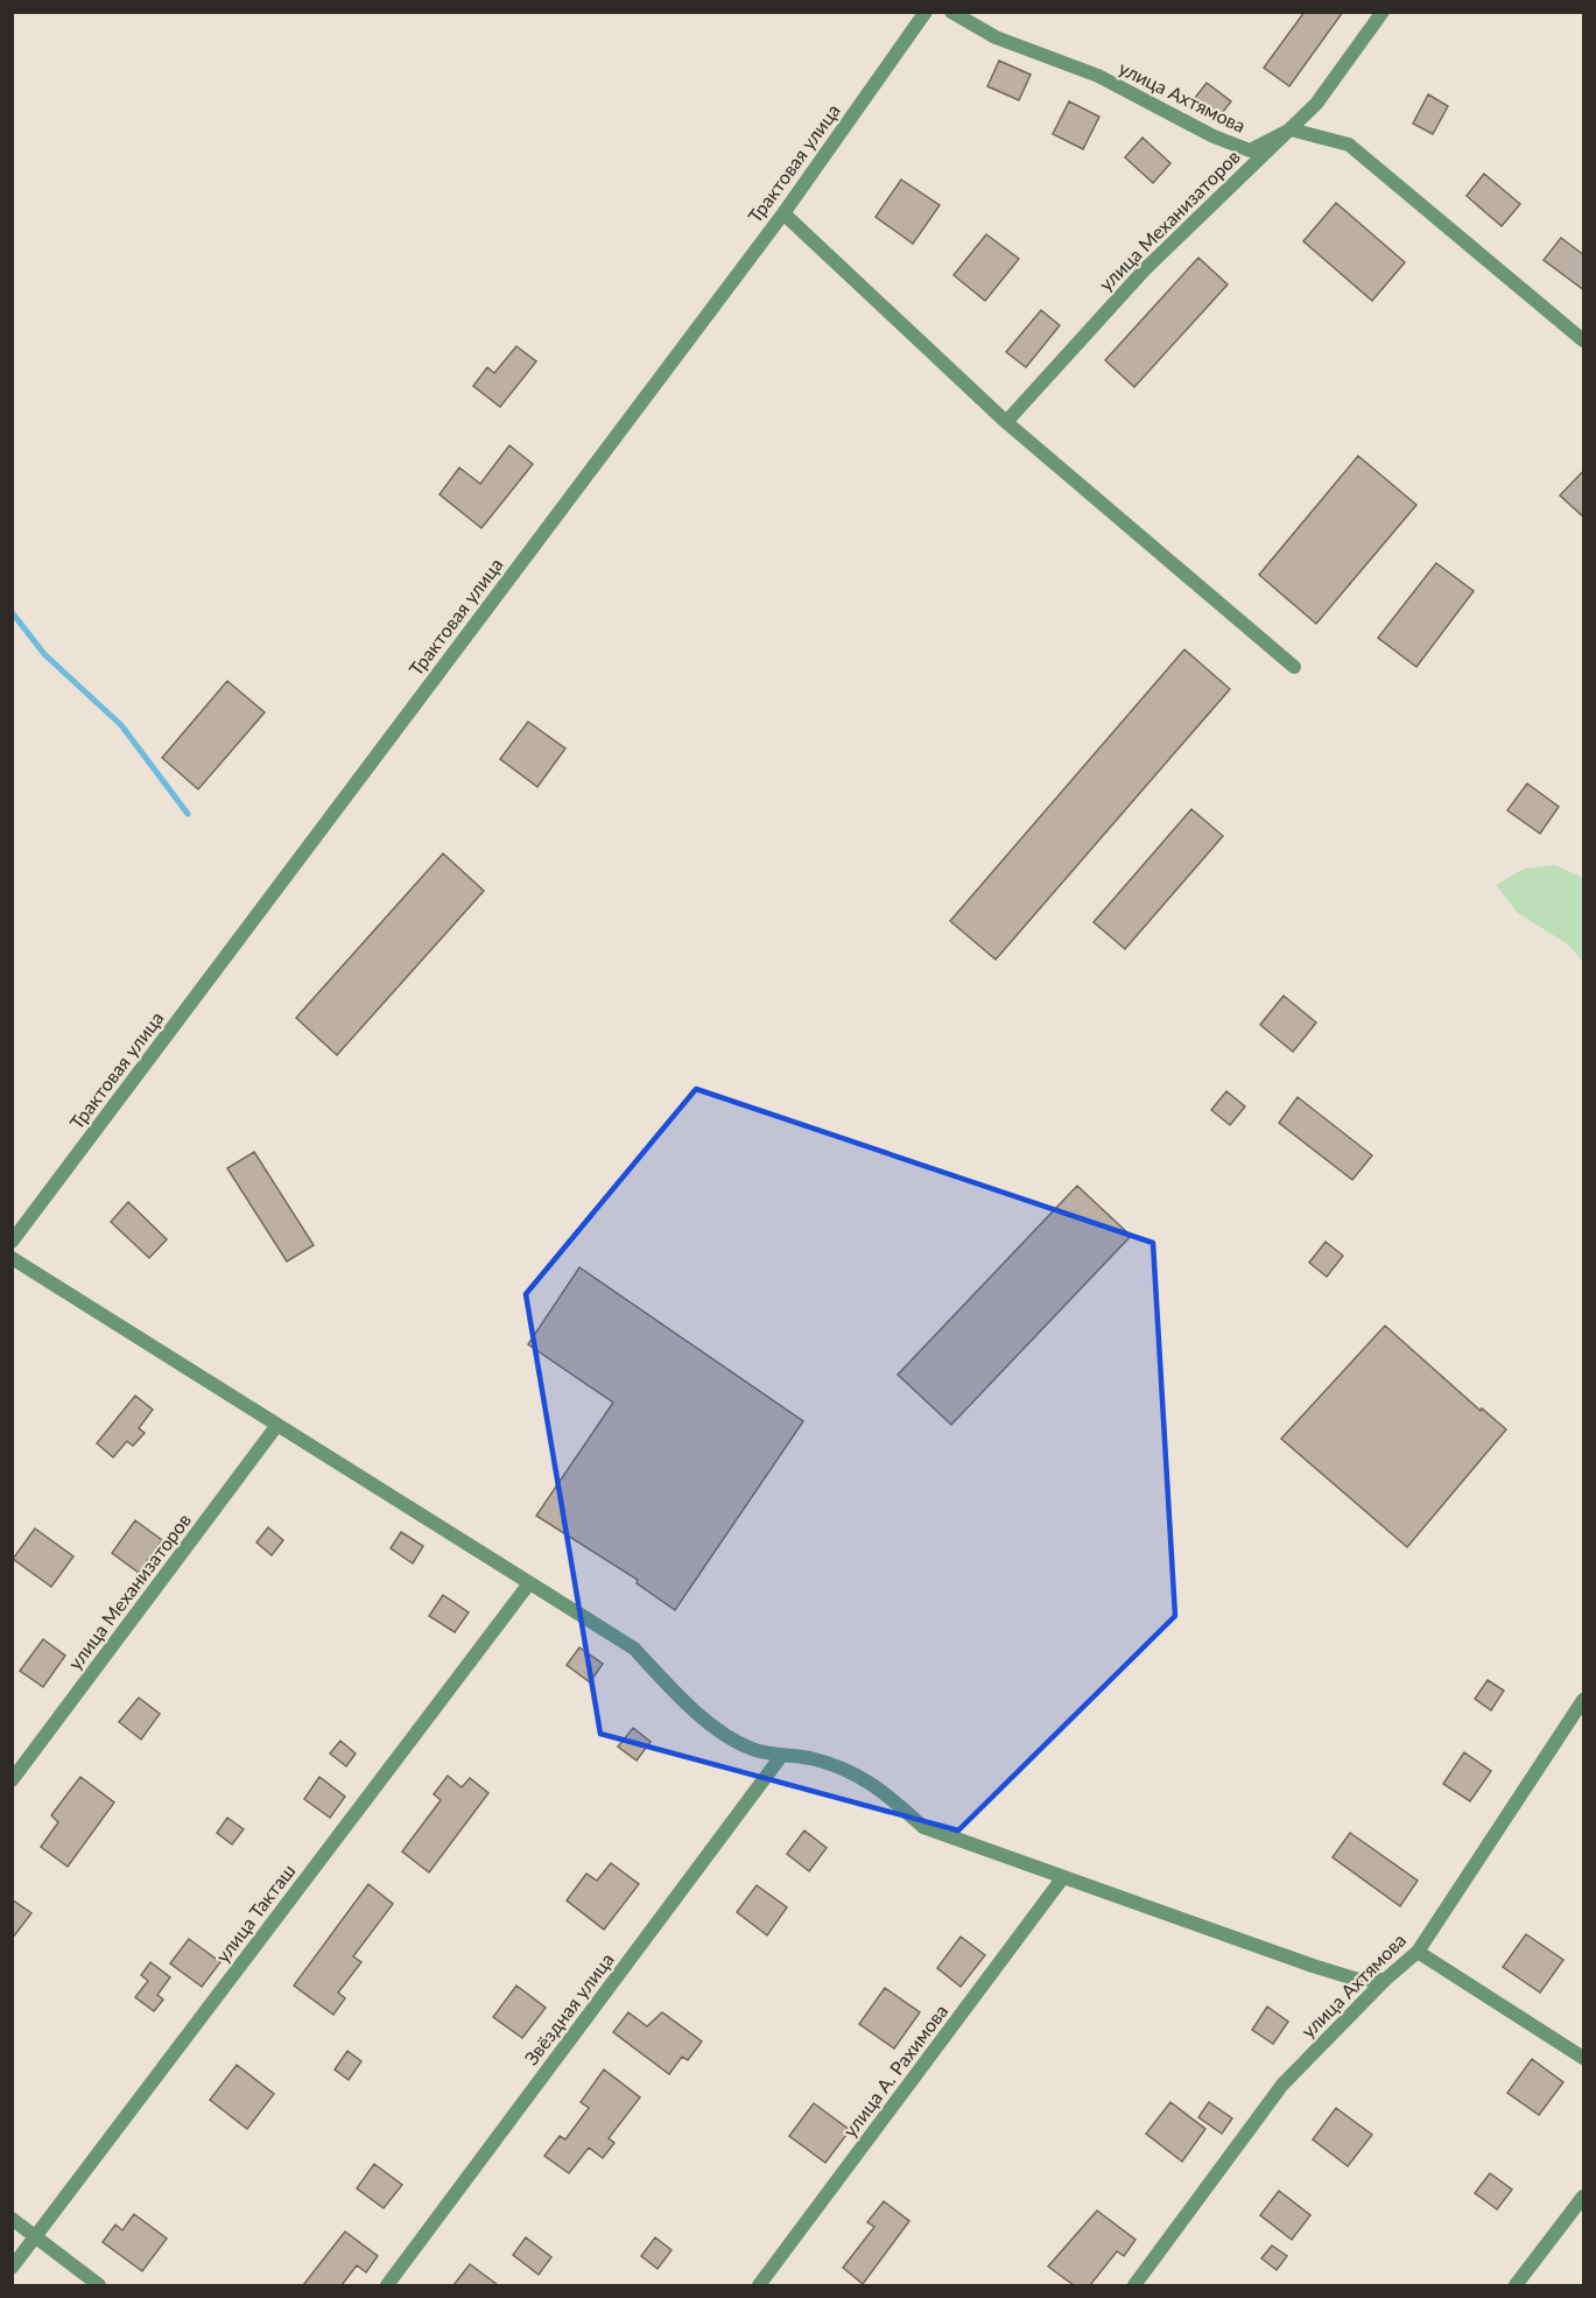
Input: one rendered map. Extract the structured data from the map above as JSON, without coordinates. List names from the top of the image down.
{
  "streets": {
    "street": [
      "улица Ахтямова",
      "Трактовая улица",
      "улица Механизаторов",
      "улица Такташ",
      "Звёздная улица",
      "улица А. Рахимова"
    ]
  },
  "crossings": [
    ["улица Ахтямова", "улица Механизаторов"]
  ]
}
